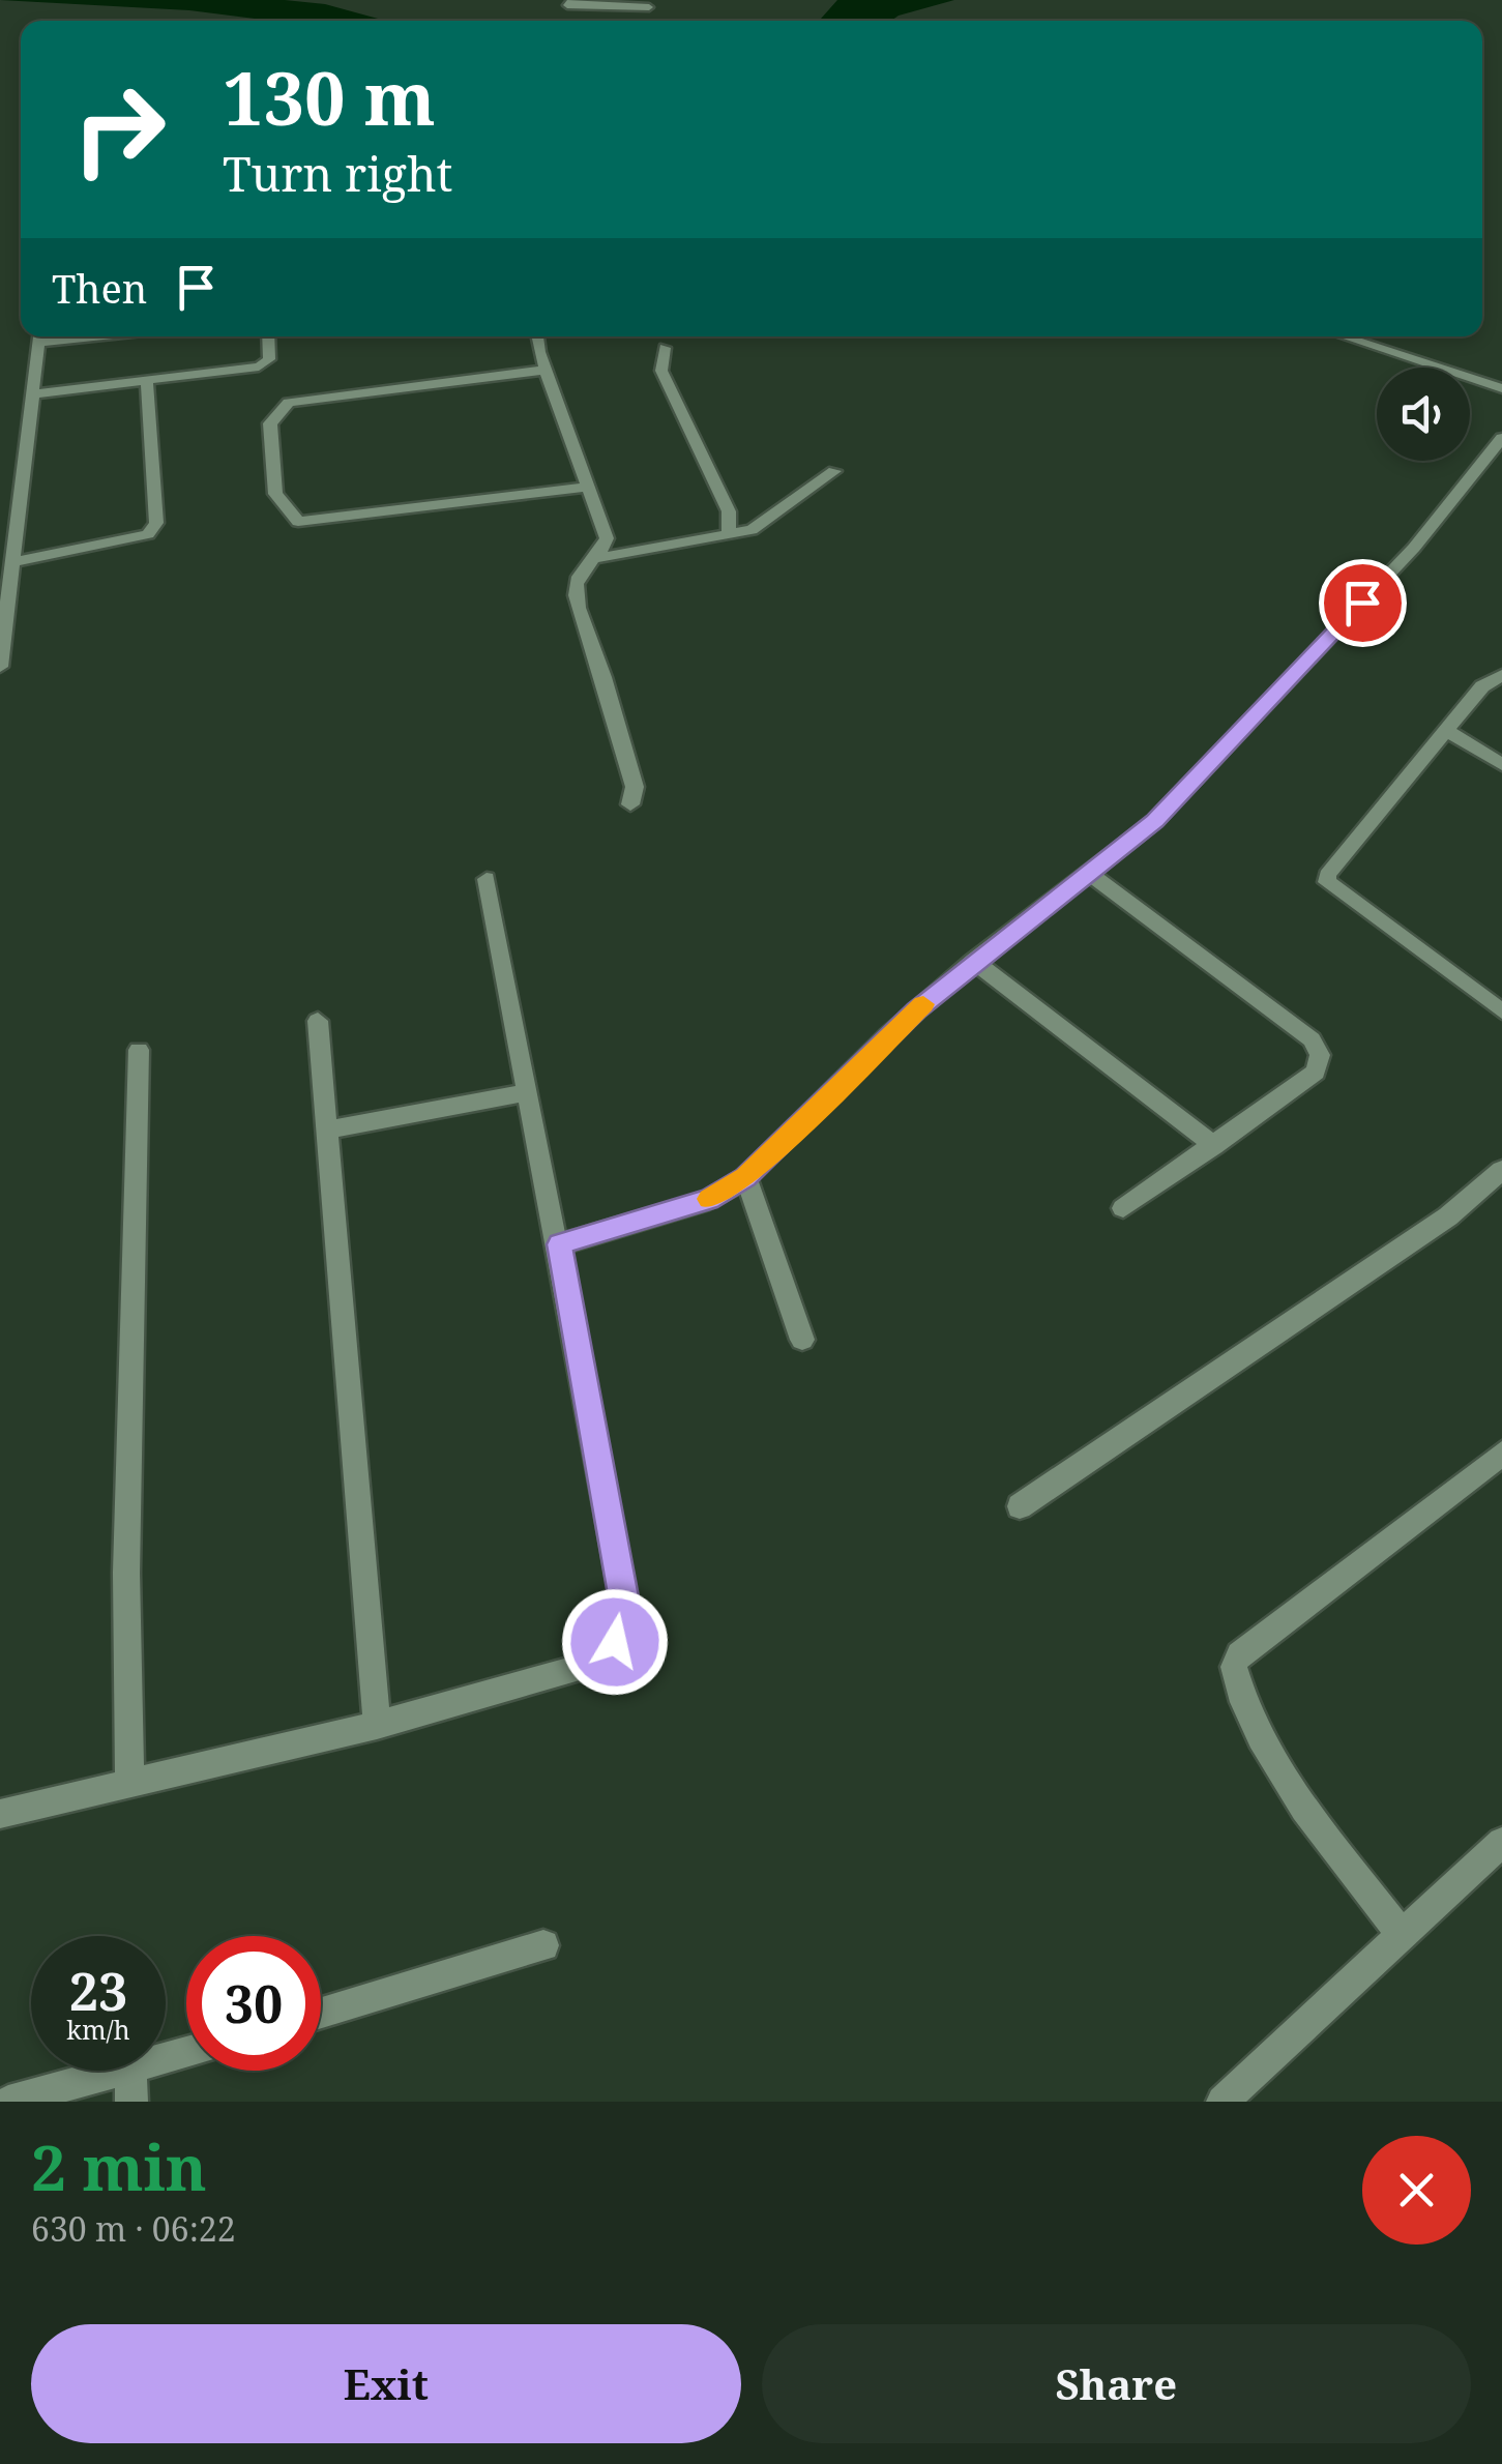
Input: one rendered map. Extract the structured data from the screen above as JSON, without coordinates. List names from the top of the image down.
{
  "page": {
    "turn": ["130 m", "Turn right"],
    "then": "Then",
    "speed": "23 km/h",
    "limit": "30",
    "heading": ["2 min", "630 m · 06:22"],
    "buttons": ["Exit", "Share"]
  }
}
